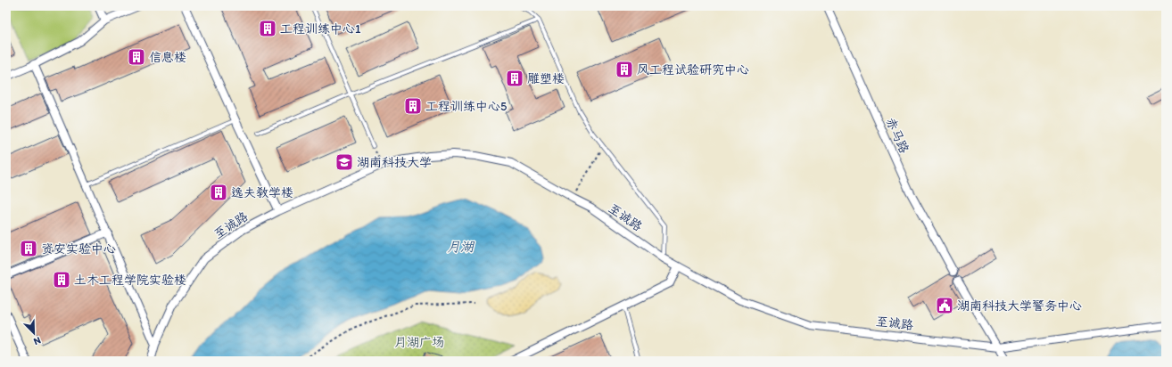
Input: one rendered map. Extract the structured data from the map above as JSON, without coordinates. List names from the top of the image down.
{
  "streets": {
    "street": ["赤马路", "至诚路"]
  },
  "water": ["月湖"],
  "parks": ["月湖广场"],
  "places": {
    "building": [
      "工程训练中心1",
      "信息楼",
      "风工程试验研究中心",
      "雕塑楼",
      "工程训练中心5",
      "逸夫教学楼",
      "资安实验中心",
      "土木工程学院实验楼"
    ],
    "school or university": ["湖南科技大学"],
    "public building": ["湖南科技大学警务中心"]
  },
  "north": "bottom right"
}
